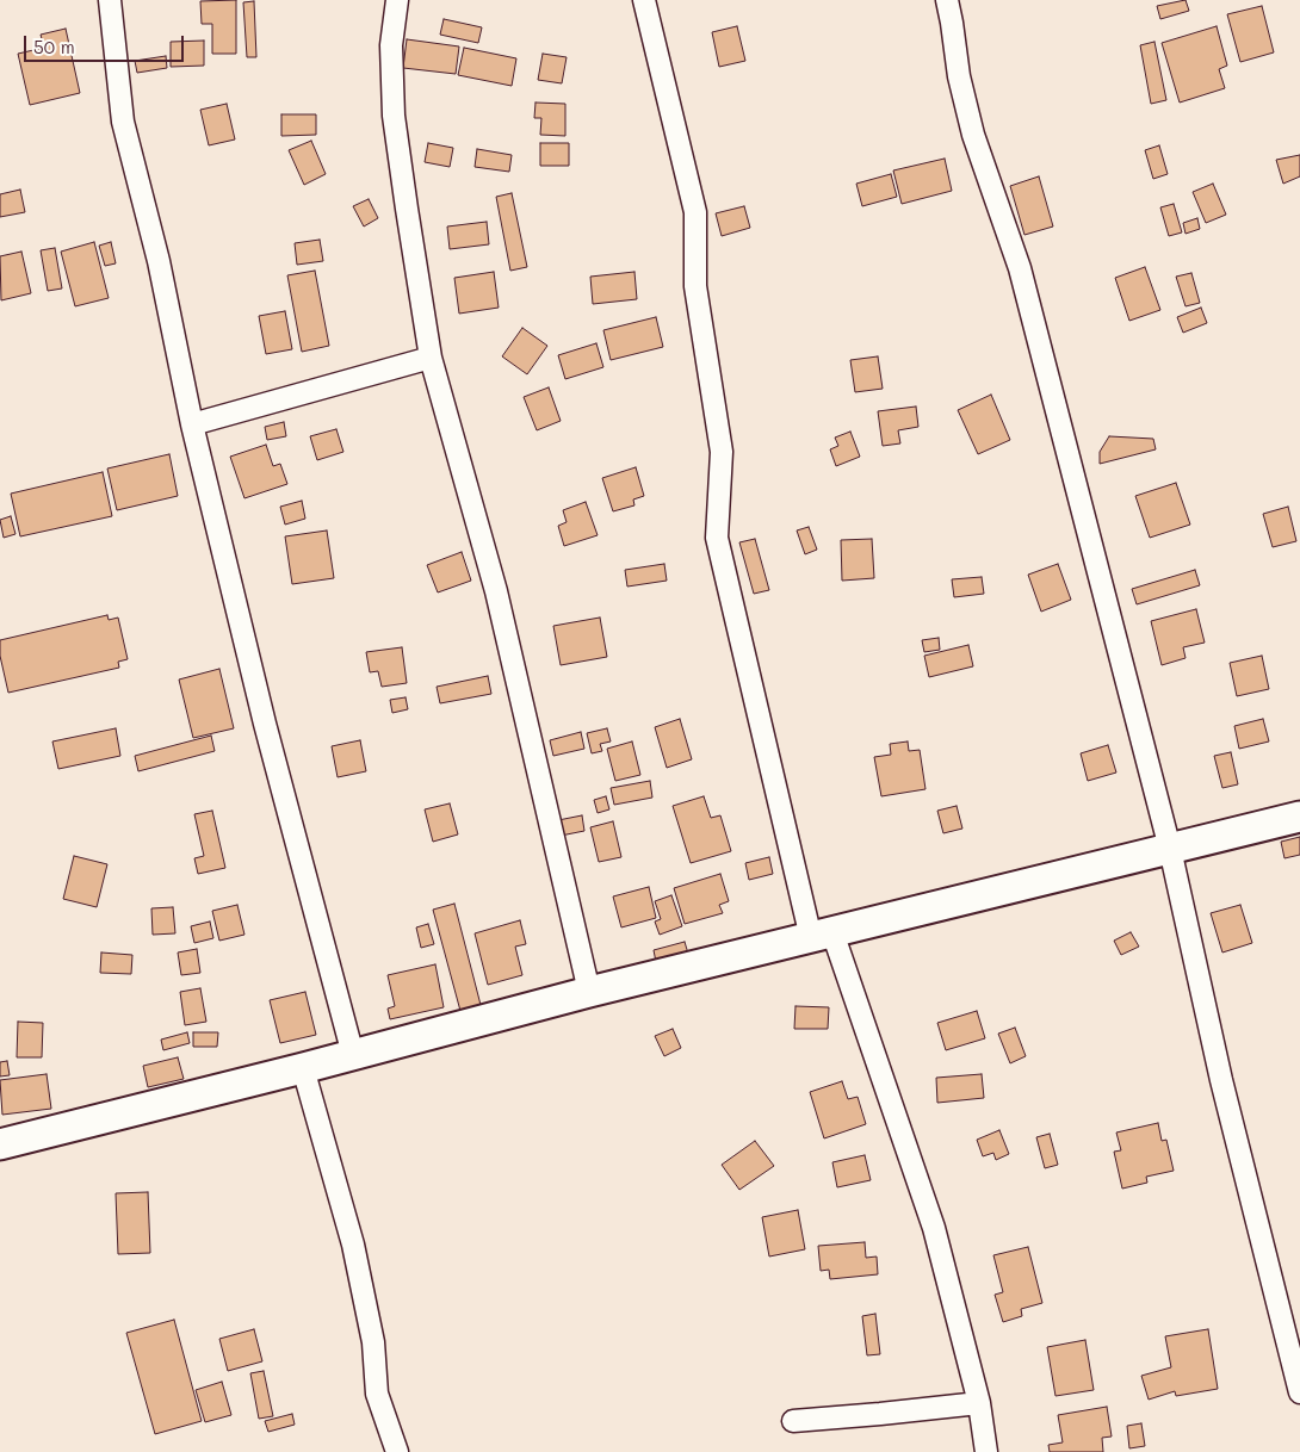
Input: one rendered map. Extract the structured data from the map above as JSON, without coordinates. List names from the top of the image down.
{
  "scale_bar": "50 m"
}
